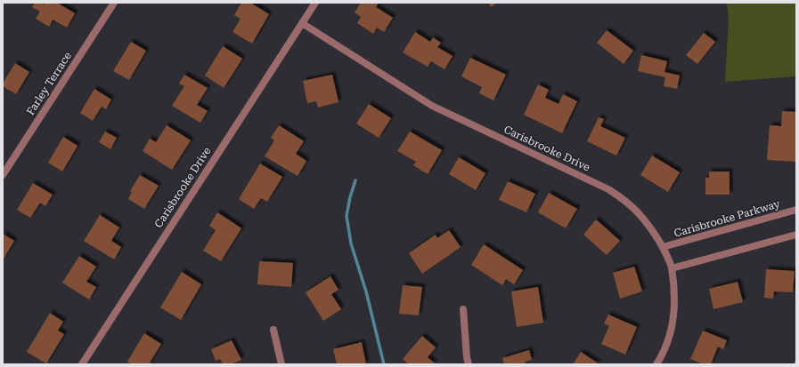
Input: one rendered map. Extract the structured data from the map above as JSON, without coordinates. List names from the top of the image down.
{
  "streets": {
    "street": ["Farley Terrace", "Carisbrooke Drive", "Carisbrooke Parkway"]
  },
  "crossings": [
    ["Carisbrooke Drive", "Carisbrooke Parkway"]
  ]
}
